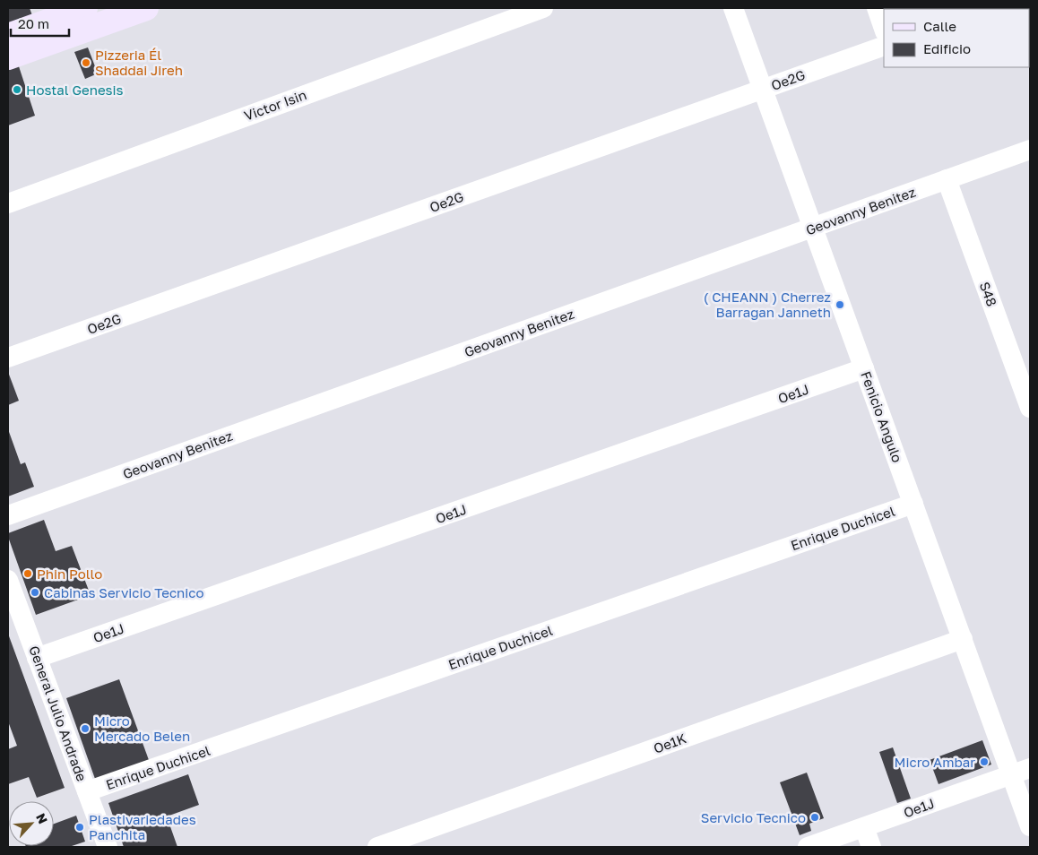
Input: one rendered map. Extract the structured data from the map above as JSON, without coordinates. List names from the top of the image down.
{
  "streets": {
    "street": [
      "Oe2G",
      "Victor Isin",
      "Geovanny Benitez",
      "S48",
      "Oe1J",
      "Fenicio Angulo",
      "Enrique Duchicel",
      "General Julio Andrade",
      "Oe1K"
    ]
  },
  "crossings": [
    ["Oe2G", "Fenicio Angulo"],
    ["Geovanny Benitez", "S48"],
    ["Geovanny Benitez", "Fenicio Angulo"],
    ["Oe1J", "Fenicio Angulo"],
    ["Oe1J", "General Julio Andrade"],
    ["Fenicio Angulo", "Enrique Duchicel"],
    ["Fenicio Angulo", "Oe1K"],
    ["Enrique Duchicel", "General Julio Andrade"]
  ],
  "places": [
    "Pizzeria Él Shaddai Jireh",
    "Hostal Genesis",
    "( CHEANN ) Cherrez Barragan Janneth",
    "Phin Pollo",
    "Cabinas Servicio Tecnico",
    "Micro Mercado Belen",
    "Micro Ambar",
    "Servicio Tecnico",
    "Plastivariedades Panchita"
  ],
  "legend": ["Calle", "Edificio"],
  "scale_bar": "20 m",
  "north": "top right"
}
